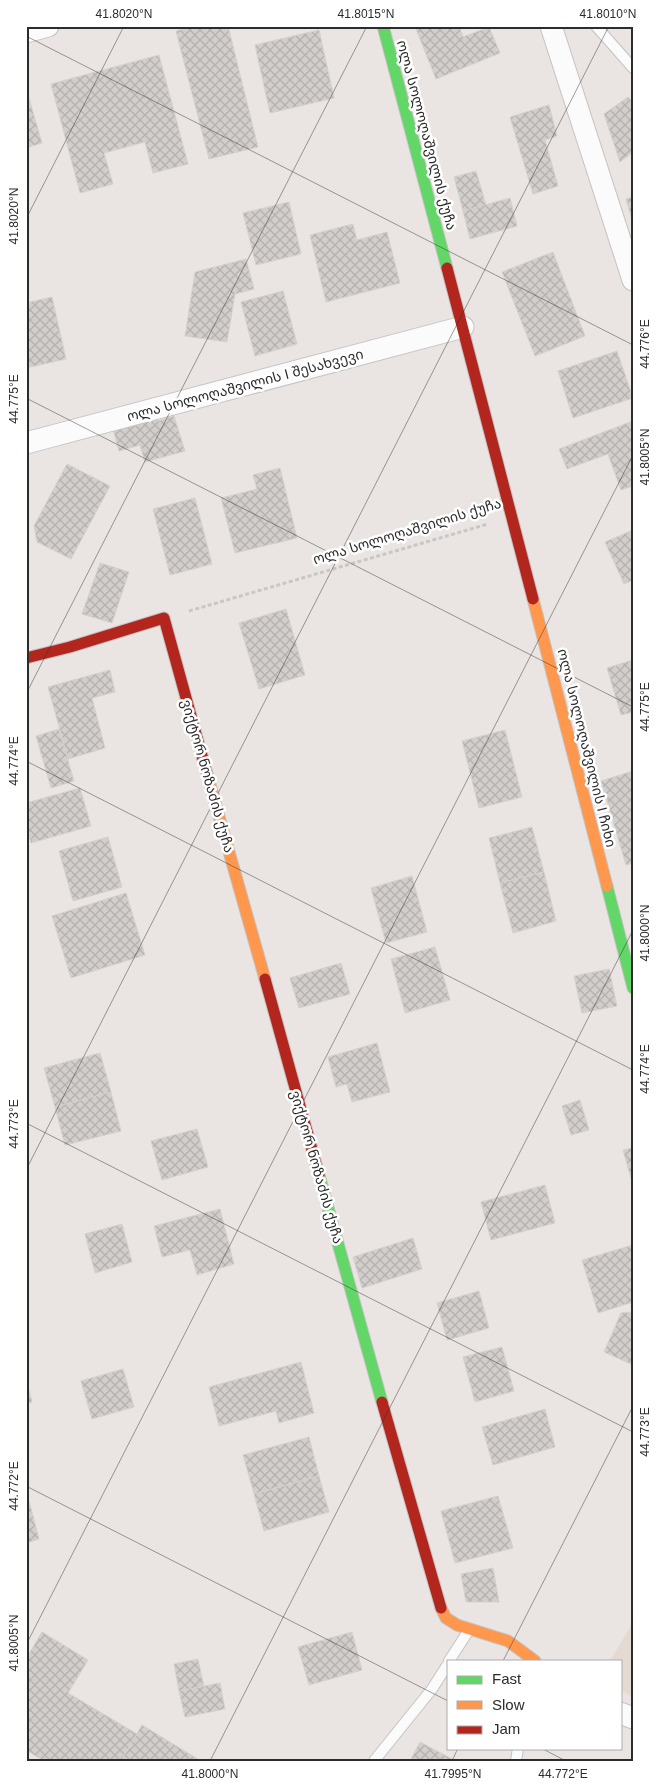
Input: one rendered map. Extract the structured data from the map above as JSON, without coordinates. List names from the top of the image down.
{
  "streets": {
    "street": [
      "ოლა სოლოღაშვილის ქუჩა",
      "ოლა სოლოღაშვილის I შესახვევი",
      "ოლა სოლოღაშვილის I ჩიხი",
      "ვიქტორ ნოზაძის ქუჩა"
    ]
  },
  "crossings": [
    ["ოლა სოლოღაშვილის ქუჩა", "ოლა სოლოღაშვილის I შესახვევი"],
    ["ოლა სოლოღაშვილის ქუჩა", "ოლა სოლოღაშვილის I ჩიხი"],
    ["ოლა სოლოღაშვილის ქუჩა", "ვიქტორ ნოზაძის ქუჩა"]
  ],
  "legend": ["Fast", "Slow", "Jam"],
  "coordinates": [
    "41.8020°N",
    "41.8015°N",
    "41.8010°N",
    "44.776°E",
    "44.775°E",
    "41.8005°N",
    "44.774°E",
    "41.8000°N",
    "44.773°E",
    "44.772°E",
    "41.7995°N"
  ]
}
